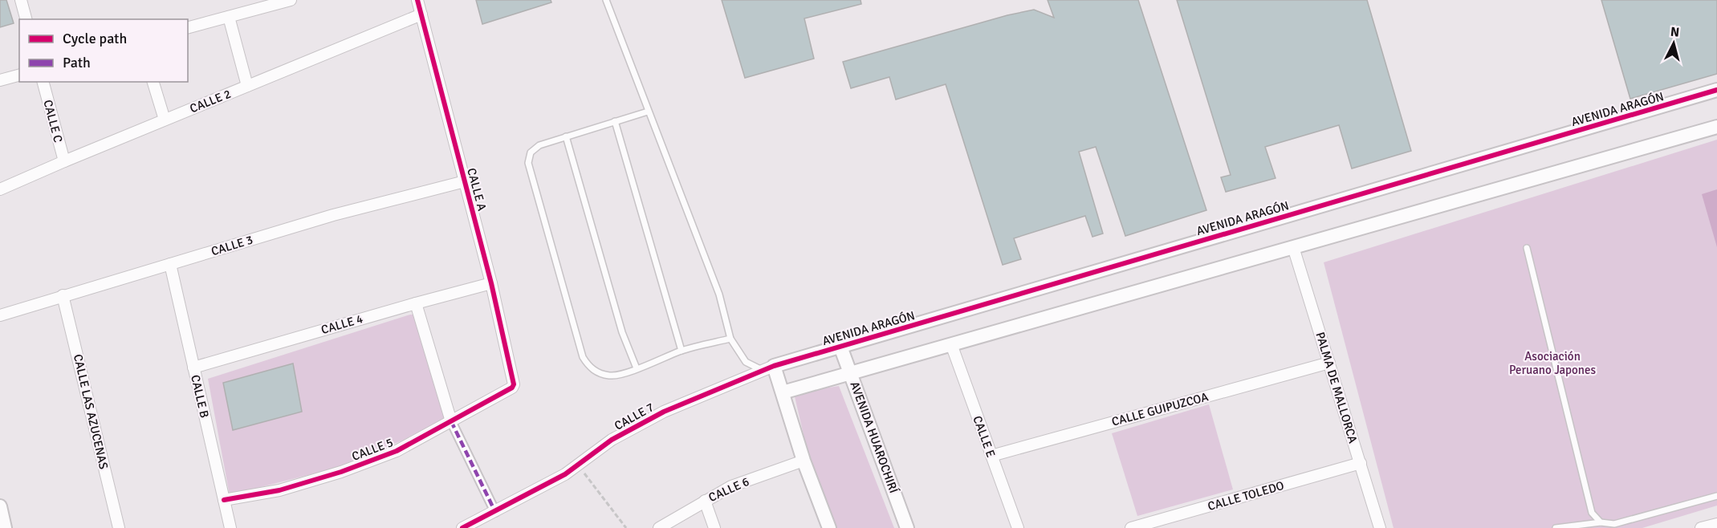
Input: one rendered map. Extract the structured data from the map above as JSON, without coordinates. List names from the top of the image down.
{
  "streets": {
    "street": [
      "CALLE 2",
      "AVENIDA ARAGÓN",
      "CALLE C",
      "CALLE A",
      "CALLE 3",
      "CALLE 4",
      "PALMA DE MALLORCA",
      "CALLE B",
      "CALLE GUIPUZCOA",
      "CALLE LAS AZUCENAS",
      "CALLE 7",
      "CALLE E",
      "AVENIDA HUAROCHIRÍ",
      "CALLE 5",
      "CALLE 6",
      "CALLE TOLEDO"
    ]
  },
  "crossings": [
    ["CALLE 2", "CALLE C"],
    ["CALLE 2", "CALLE A"],
    ["AVENIDA ARAGÓN", "CALLE 7"],
    ["AVENIDA ARAGÓN", "AVENIDA HUAROCHIRÍ"],
    ["CALLE A", "CALLE 3"],
    ["CALLE A", "CALLE 4"],
    ["CALLE A", "CALLE 5"],
    ["CALLE 3", "CALLE B"],
    ["CALLE 3", "CALLE LAS AZUCENAS"],
    ["CALLE 4", "CALLE B"],
    ["PALMA DE MALLORCA", "CALLE GUIPUZCOA"],
    ["PALMA DE MALLORCA", "CALLE TOLEDO"],
    ["CALLE B", "CALLE 5"],
    ["CALLE GUIPUZCOA", "CALLE E"]
  ],
  "parks": ["Asociación Peruano Japones"],
  "legend": ["Cycle path", "Path"],
  "north": "top"
}
